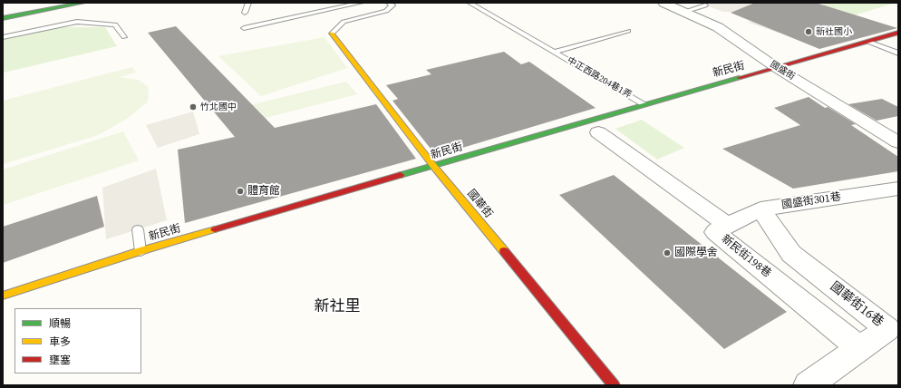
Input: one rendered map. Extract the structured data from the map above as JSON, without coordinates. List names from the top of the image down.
{
  "streets": {
    "street": [
      "新民街",
      "國盛街",
      "國盛街301巷",
      "國華街",
      "新民街198巷",
      "國華街16巷"
    ],
    "lane": ["中正西路204巷1弄"]
  },
  "crossings": [
    ["新民街", "國盛街"],
    ["新民街", "中正西路204巷1弄"],
    ["新民街", "國華街"],
    ["國盛街301巷", "新民街198巷"],
    ["國盛街301巷", "國華街16巷"],
    ["新民街198巷", "國華街16巷"]
  ],
  "districts": ["新社里"],
  "places": [
    "新社國小",
    "竹北國中",
    "體育館",
    "國際學舍"
  ],
  "legend": ["順暢", "車多", "壅塞"]
}
